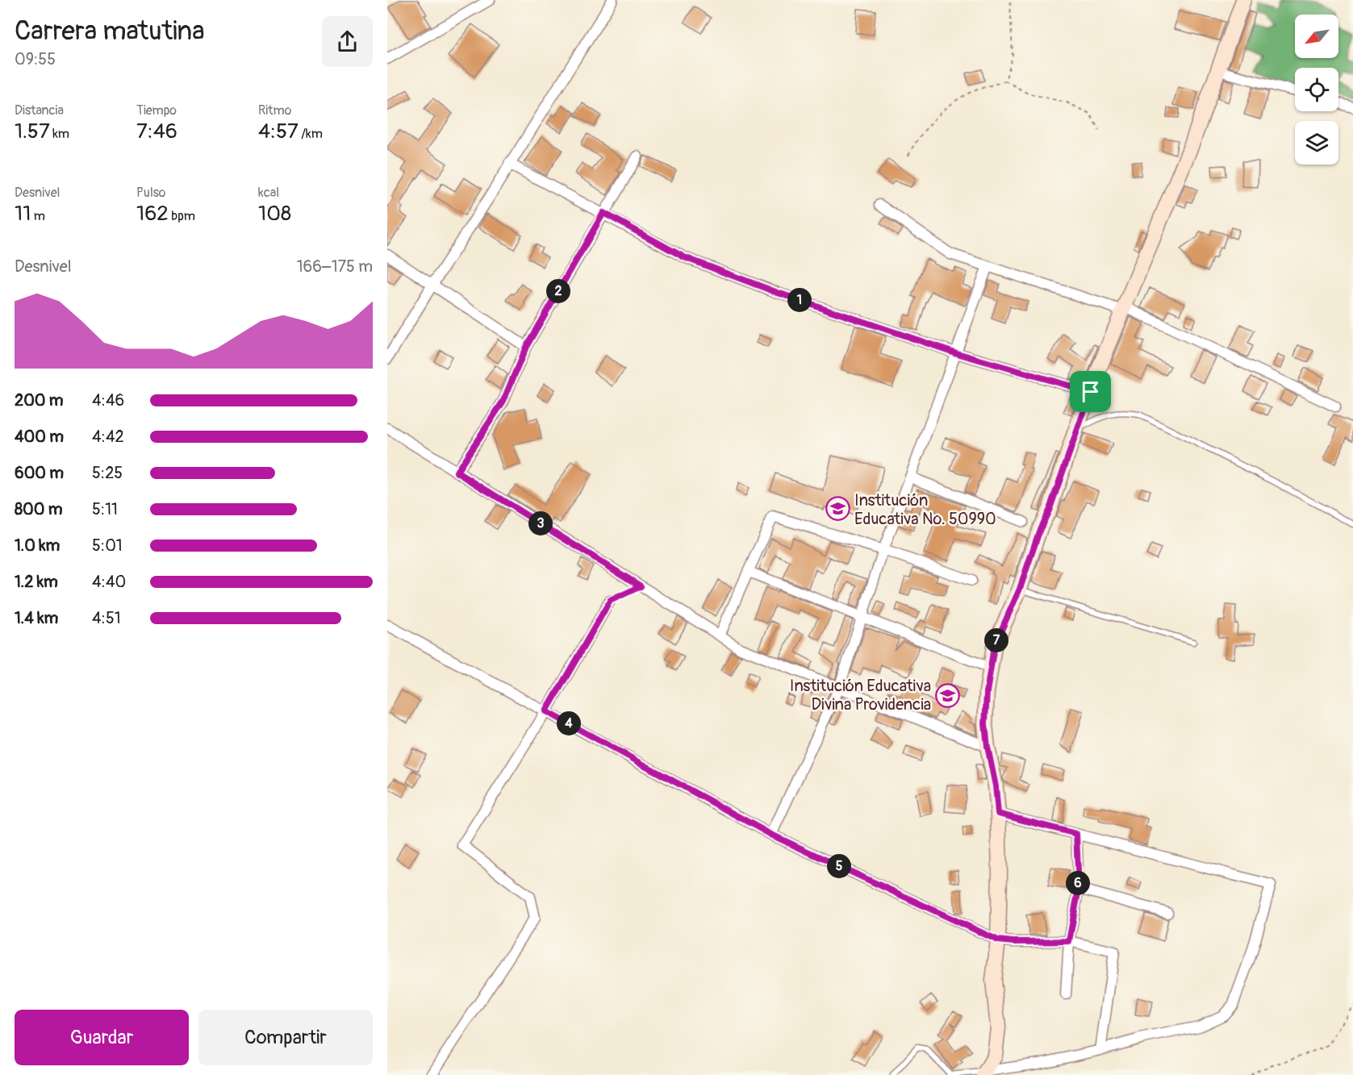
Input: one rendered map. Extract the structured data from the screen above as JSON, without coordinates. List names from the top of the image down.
{
  "places": {
    "school or university": ["Institución Educativa No. 50990", "Institución Educativa Divina Providencia"]
  },
  "north": "bottom left",
  "page": {
    "heading": ["Carrera matutina", "09:55"],
    "stats": [
      ["Distancia", "1.57 km"],
      ["Tiempo", "7:46"],
      ["Ritmo", "4:57 /km"],
      ["Desnivel", "11 m"],
      ["Pulso", "162 bpm"],
      ["kcal", "108"]
    ],
    "chart": ["Desnivel", "166–175 m"],
    "pins": [
      "2",
      "1",
      "3",
      "7",
      "4",
      "5",
      "6"
    ],
    "list": [
      {
        "name": "200 m",
        "note": "4:46"
      },
      {
        "name": "400 m",
        "note": "4:42"
      },
      {
        "name": "600 m",
        "note": "5:25"
      },
      {
        "name": "800 m",
        "note": "5:11"
      },
      {
        "name": "1.0 km",
        "note": "5:01"
      },
      {
        "name": "1.2 km",
        "note": "4:40"
      },
      {
        "name": "1.4 km",
        "note": "4:51"
      }
    ],
    "buttons": ["Guardar", "Compartir"]
  }
}
